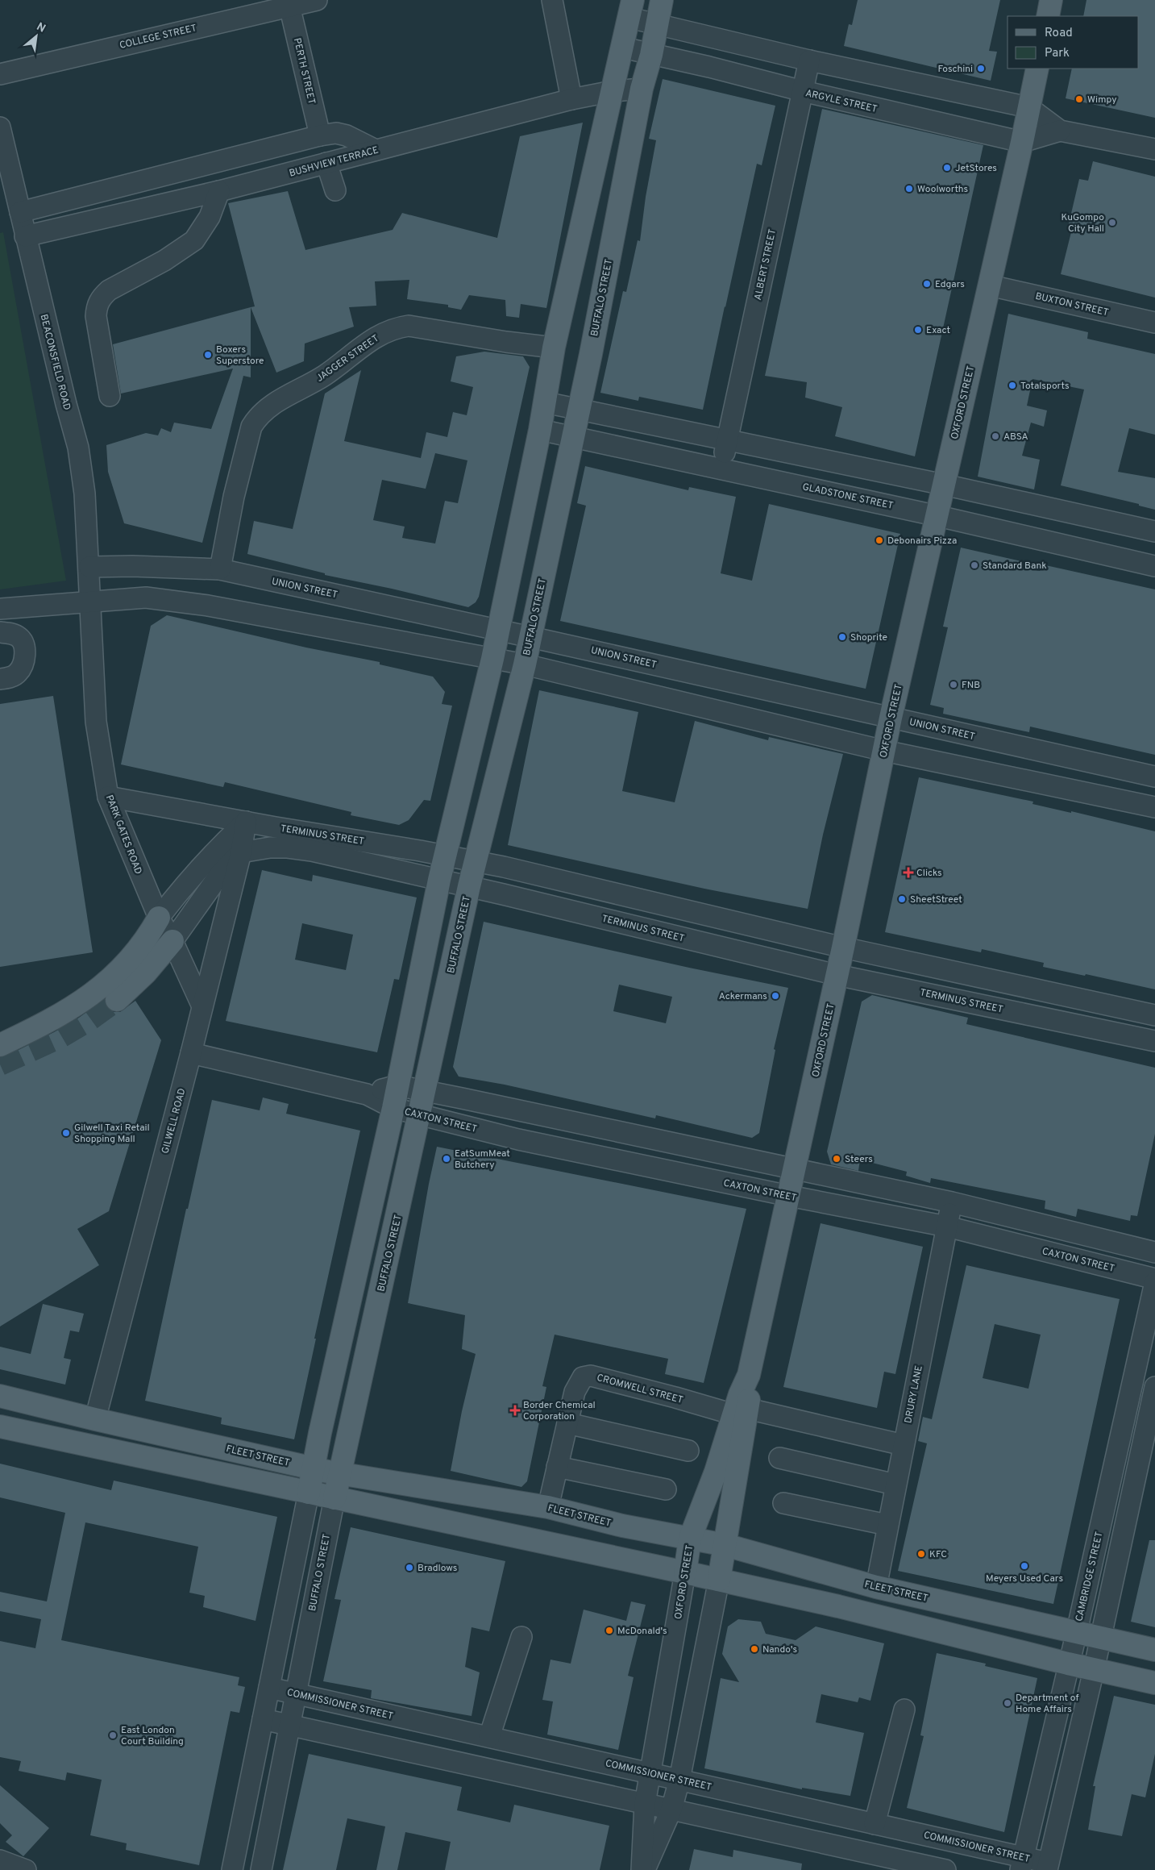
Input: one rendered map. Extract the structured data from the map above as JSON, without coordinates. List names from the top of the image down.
{
  "streets": {
    "main road": ["BUFFALO STREET", "OXFORD STREET", "FLEET STREET"],
    "street": [
      "COLLEGE STREET",
      "PERTH STREET",
      "ARGYLE STREET",
      "BUSHVIEW TERRACE",
      "ALBERT STREET",
      "BUXTON STREET",
      "JAGGER STREET",
      "BEACONSFIELD ROAD",
      "GLADSTONE STREET",
      "UNION STREET",
      "PARK GATES ROAD",
      "TERMINUS STREET",
      "CAXTON STREET",
      "GILWELL ROAD",
      "CROMWELL STREET",
      "DRURY LANE",
      "CAMBRIDGE STREET",
      "COMMISSIONER STREET"
    ]
  },
  "crossings": [
    ["COLLEGE STREET", "PERTH STREET"],
    ["ARGYLE STREET", "ALBERT STREET"],
    ["ARGYLE STREET", "BUFFALO STREET"],
    ["ARGYLE STREET", "OXFORD STREET"],
    ["BUSHVIEW TERRACE", "BUFFALO STREET"],
    ["BUSHVIEW TERRACE", "BEACONSFIELD ROAD"],
    ["ALBERT STREET", "GLADSTONE STREET"],
    ["BUFFALO STREET", "GLADSTONE STREET"],
    ["BUFFALO STREET", "UNION STREET"],
    ["BUFFALO STREET", "TERMINUS STREET"],
    ["BUFFALO STREET", "CAXTON STREET"],
    ["BUFFALO STREET", "FLEET STREET"],
    ["BUFFALO STREET", "COMMISSIONER STREET"],
    ["BUXTON STREET", "OXFORD STREET"],
    ["JAGGER STREET", "UNION STREET"],
    ["BEACONSFIELD ROAD", "UNION STREET"],
    ["BEACONSFIELD ROAD", "PARK GATES ROAD"],
    ["OXFORD STREET", "GLADSTONE STREET"],
    ["OXFORD STREET", "UNION STREET"],
    ["OXFORD STREET", "TERMINUS STREET"],
    ["OXFORD STREET", "CAXTON STREET"],
    ["OXFORD STREET", "CROMWELL STREET"],
    ["OXFORD STREET", "FLEET STREET"],
    ["OXFORD STREET", "COMMISSIONER STREET"],
    ["PARK GATES ROAD", "TERMINUS STREET"],
    ["PARK GATES ROAD", "GILWELL ROAD"],
    ["TERMINUS STREET", "GILWELL ROAD"],
    ["CAXTON STREET", "GILWELL ROAD"],
    ["CAXTON STREET", "DRURY LANE"],
    ["GILWELL ROAD", "FLEET STREET"],
    ["CROMWELL STREET", "DRURY LANE"],
    ["CROMWELL STREET", "FLEET STREET"],
    ["DRURY LANE", "FLEET STREET"],
    ["FLEET STREET", "CAMBRIDGE STREET"],
    ["CAMBRIDGE STREET", "COMMISSIONER STREET"]
  ],
  "places": {
    "other": [
      "Foschini",
      "Wimpy",
      "JetStores",
      "Woolworths",
      "KuGompo City Hall",
      "Edgars",
      "Exact",
      "Boxers Superstore",
      "Totalsports",
      "ABSA",
      "Debonairs Pizza",
      "Standard Bank",
      "Shoprite",
      "FNB",
      "SheetStreet",
      "Ackermans",
      "Gilwell Taxi Retail Shopping Mall",
      "EatSumMeat Butchery",
      "Steers",
      "KFC",
      "Meyers Used Cars",
      "Bradlows",
      "McDonald's",
      "Nando's",
      "Department of Home Affairs",
      "East London Court Building"
    ],
    "health": ["Clicks", "Border Chemical Corporation"]
  },
  "legend": ["Road", "Park"],
  "north": "top right"
}
